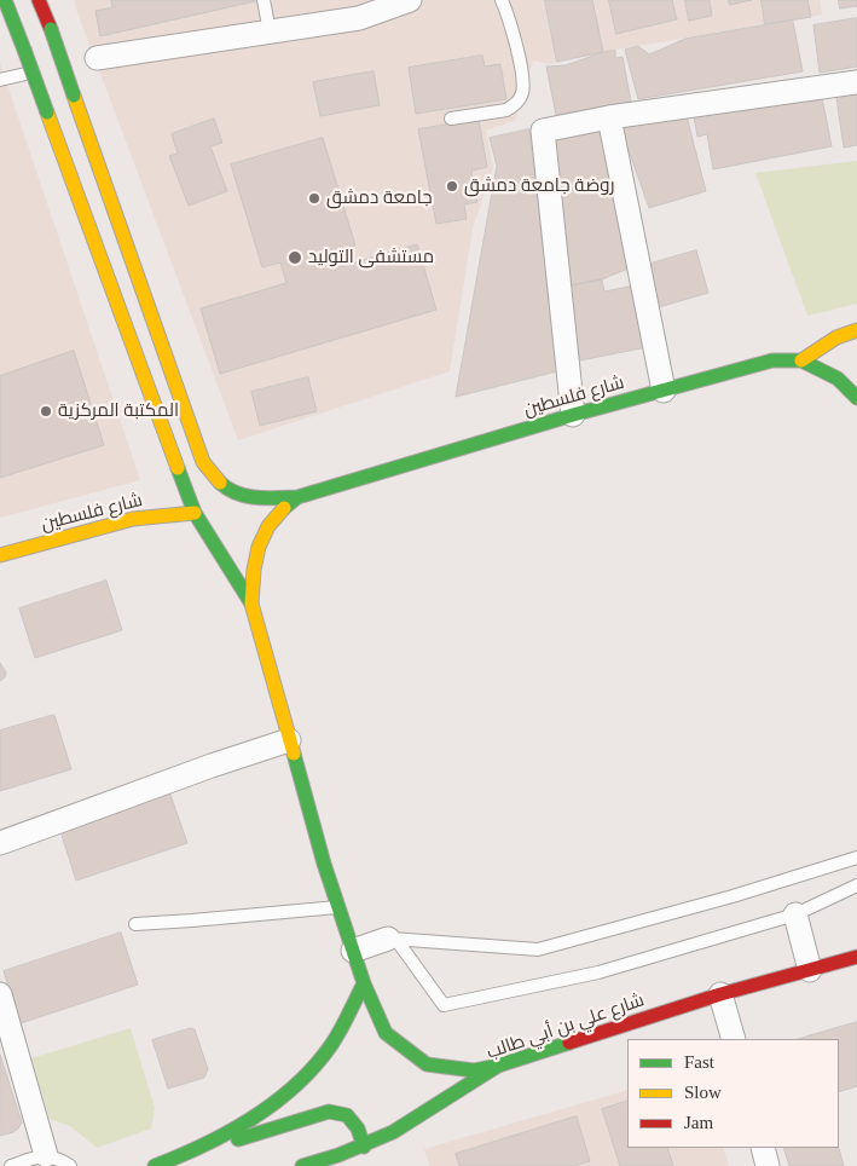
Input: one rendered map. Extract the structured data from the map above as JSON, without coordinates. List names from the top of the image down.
{
  "streets": {
    "main road": ["شارع فلسطين", "شارع علي بن أبي طالب"]
  },
  "places": [
    "روضة جامعة دمشق",
    "جامعة دمشق",
    "مستشفى التوليد",
    "المكتبة المركزية"
  ],
  "legend": ["Fast", "Slow", "Jam"]
}
